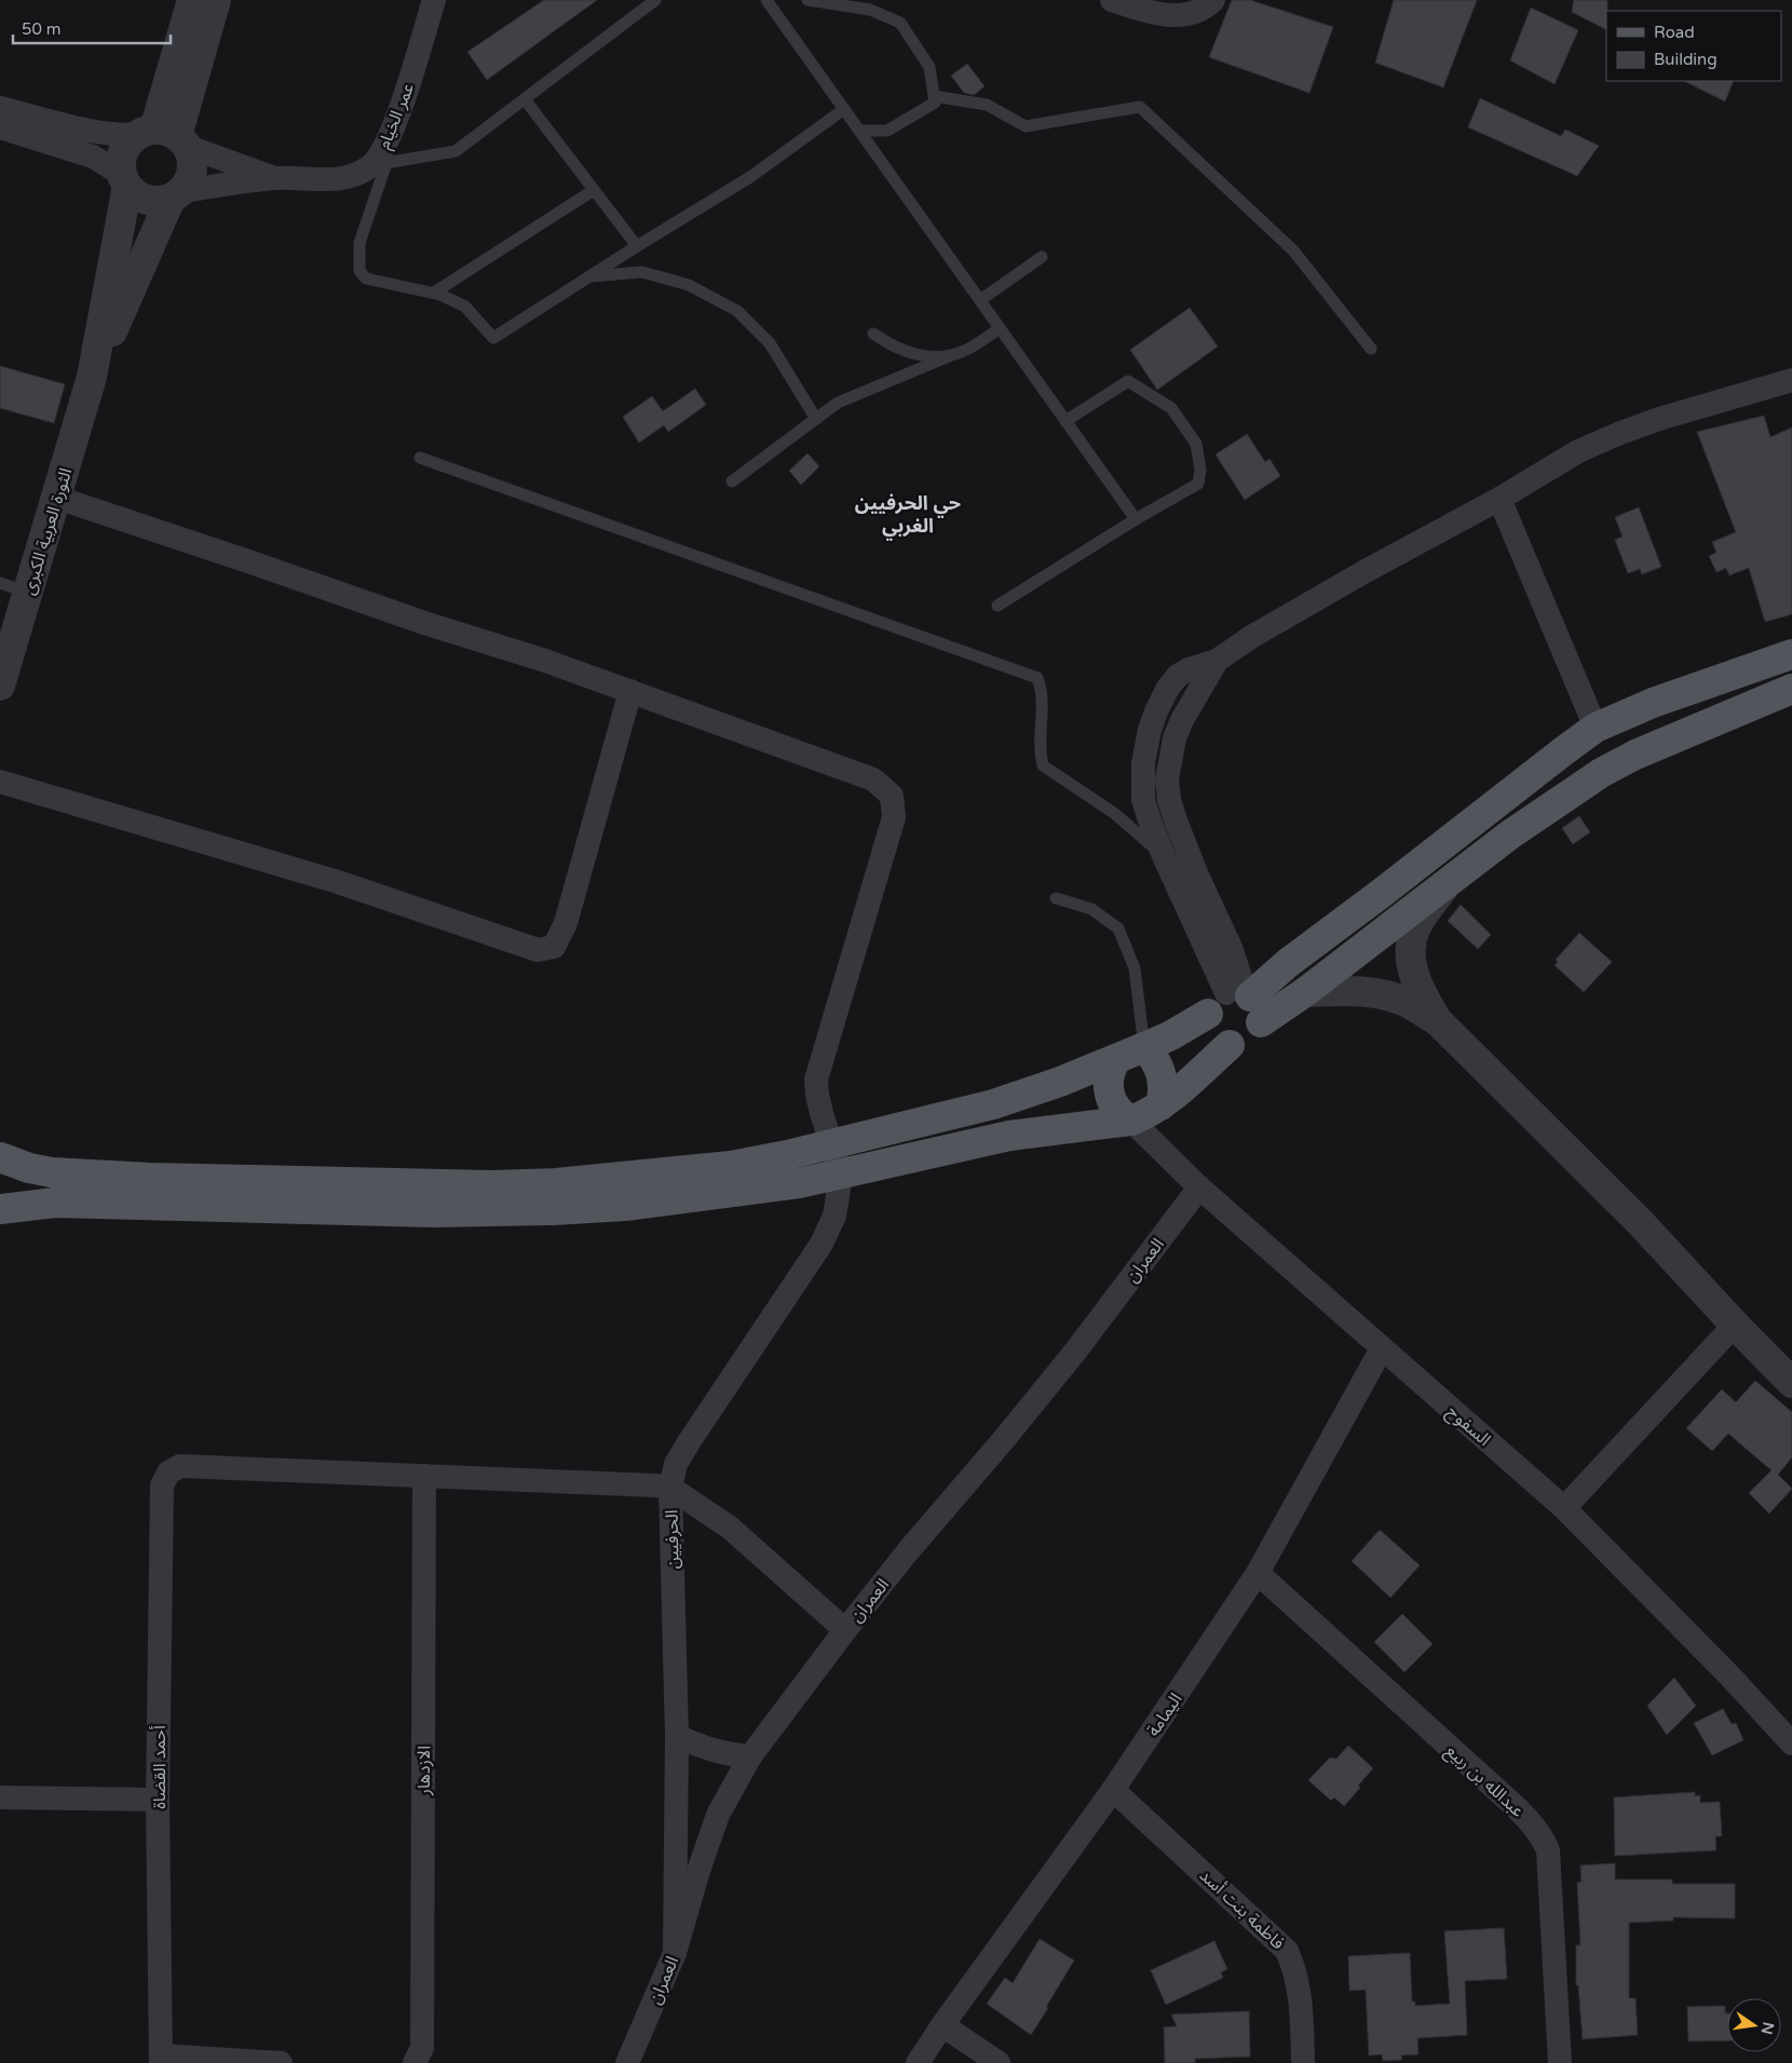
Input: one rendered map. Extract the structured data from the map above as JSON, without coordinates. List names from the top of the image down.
{
  "streets": {
    "street": [
      "عمر الخيام",
      "الثورة العربية الكبرى",
      "العمران",
      "السفوح",
      "الحرفيين",
      "اليمامة",
      "أحمد القضاة",
      "الازدهار",
      "عبدالله بن ربيع",
      "فاطمة بنت أسد"
    ]
  },
  "crossings": [
    ["عمر الخيام", "الثورة العربية الكبرى"],
    ["العمران", "السفوح"],
    ["العمران", "الحرفيين"],
    ["السفوح", "اليمامة"],
    ["اليمامة", "عبدالله بن ربيع"],
    ["اليمامة", "فاطمة بنت أسد"],
    ["أحمد القضاة", "الازدهار"]
  ],
  "districts": ["حي الحرفيين الغربي"],
  "legend": ["Road", "Building"],
  "scale_bar": "50 m",
  "north": "right"
}
